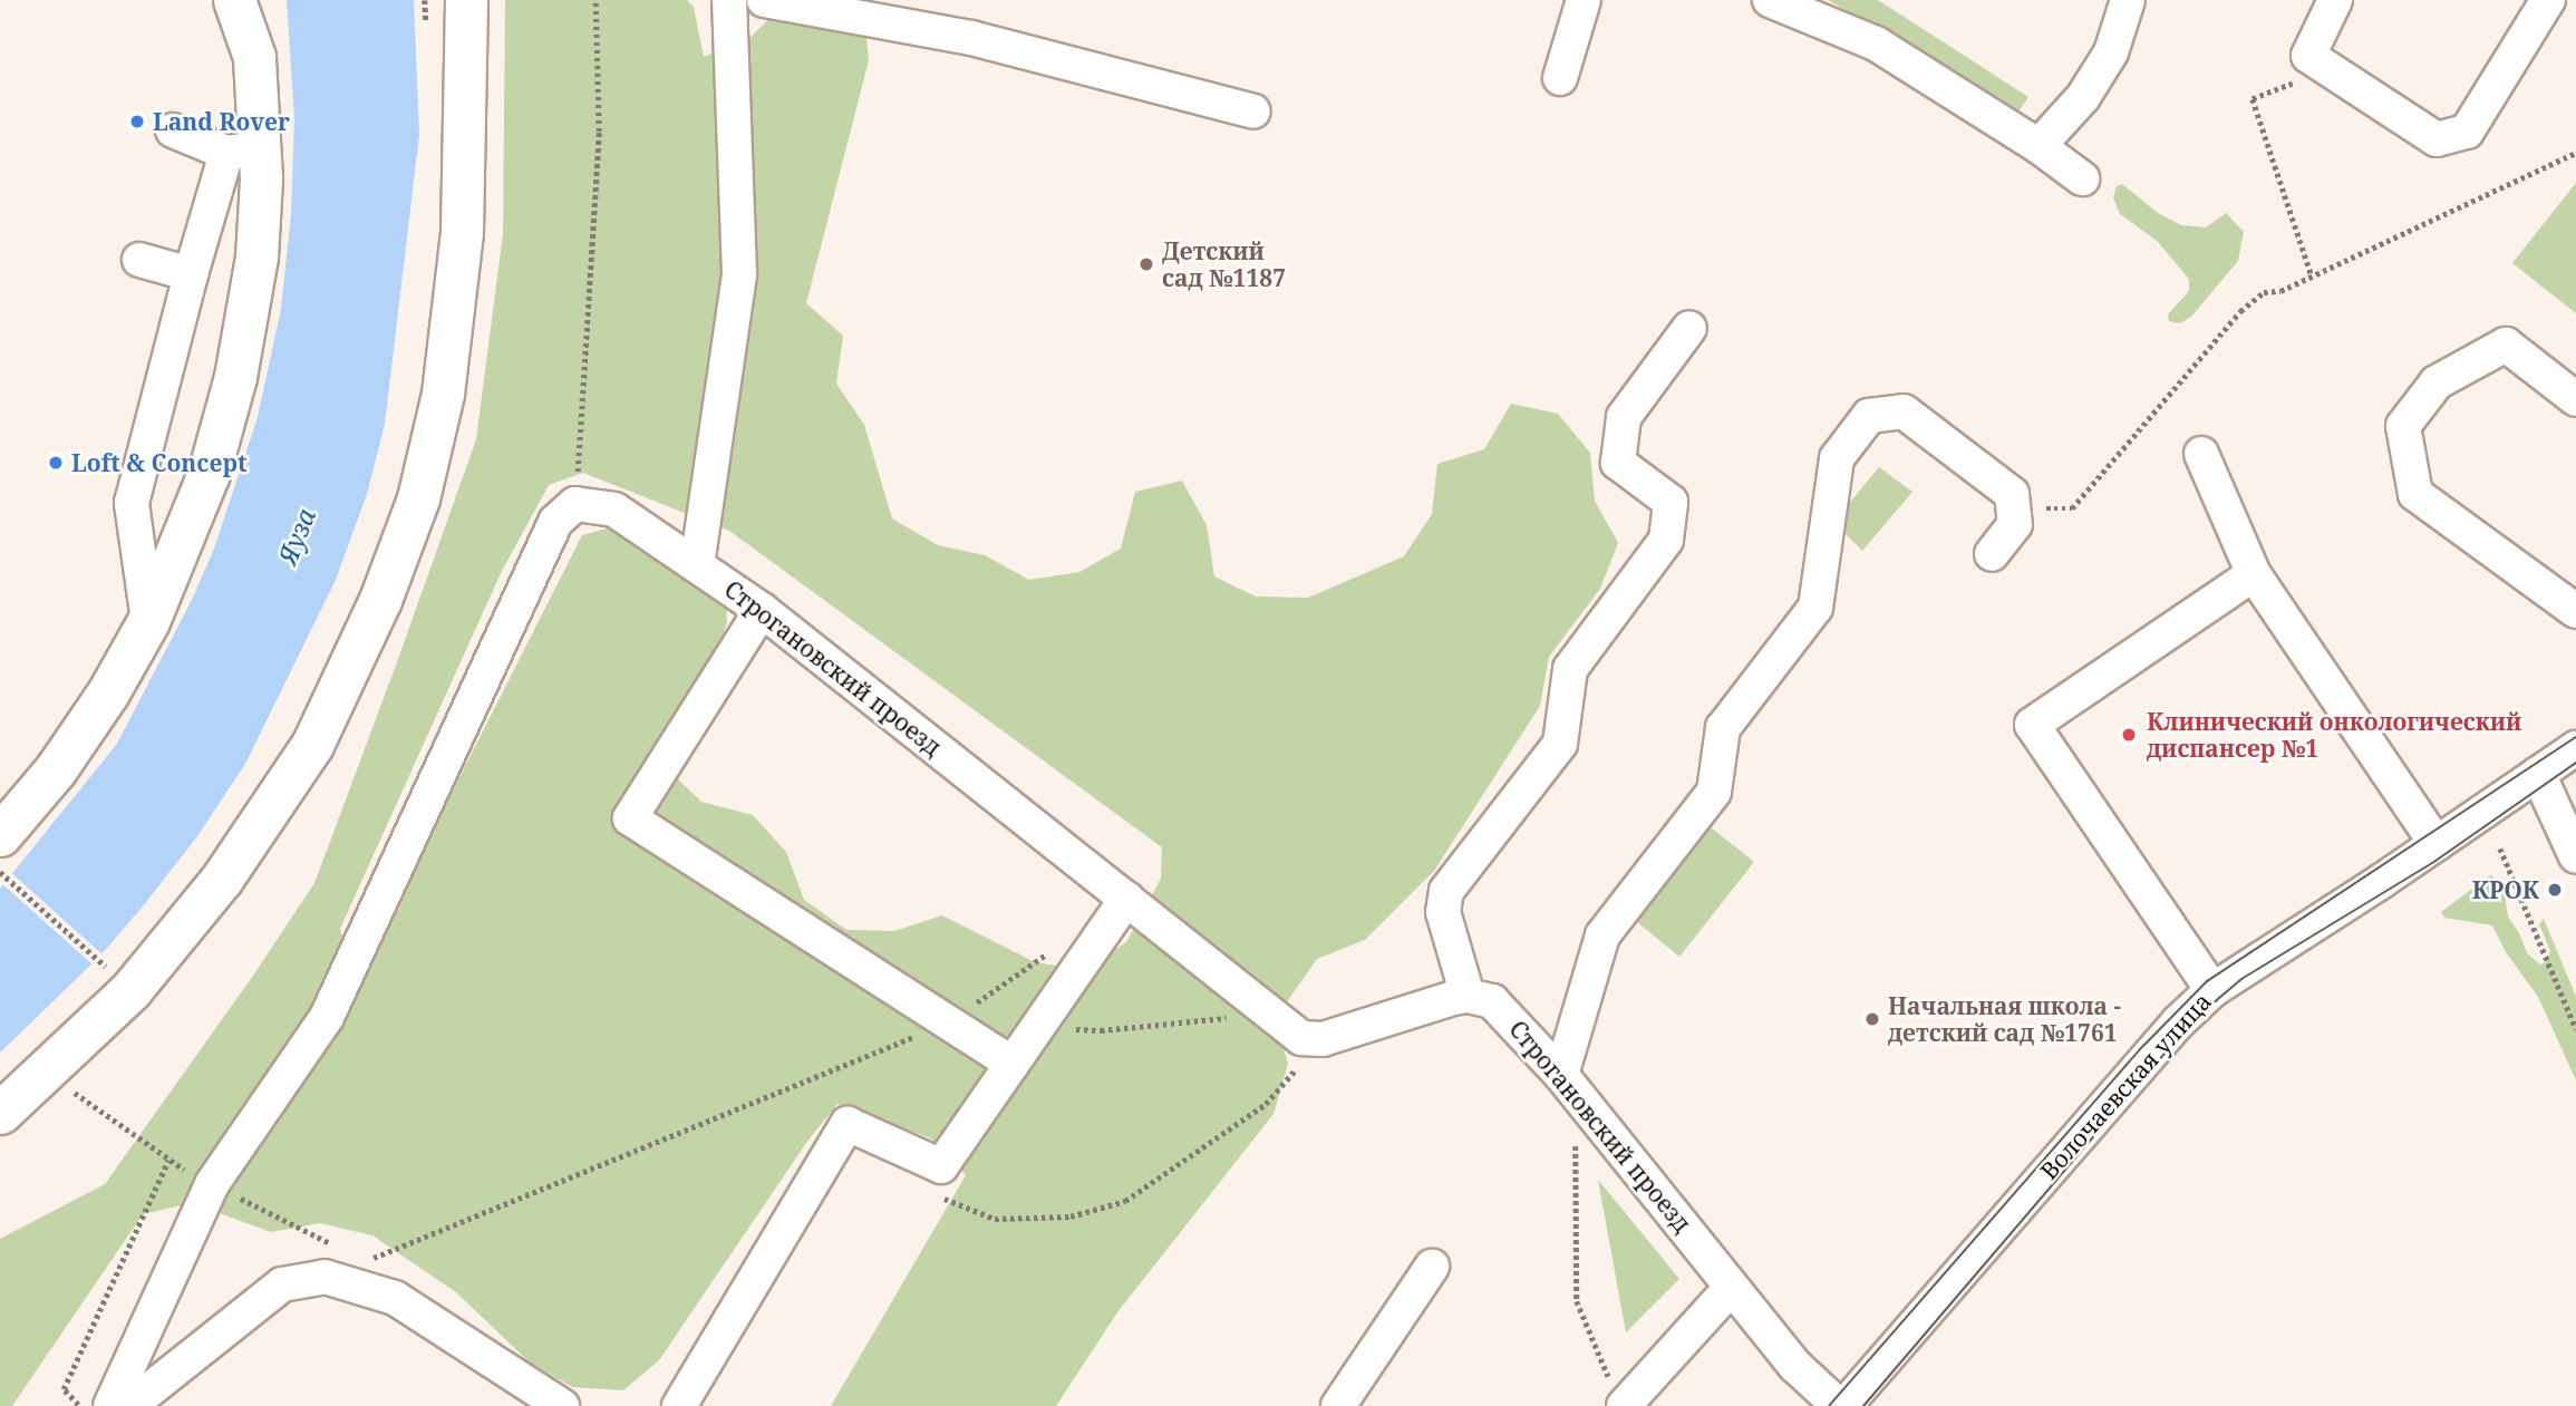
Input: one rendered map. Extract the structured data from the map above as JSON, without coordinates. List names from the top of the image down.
{
  "streets": {
    "street": ["Строгановский проезд", "Волочаевская улица"]
  },
  "water": ["Яуза"],
  "places": [
    "Land Rover",
    "Детский сад №1187",
    "Loft & Concept",
    "Клинический онкологический диспансер №1",
    "КРОК",
    "Начальная школа - детский сад №1761"
  ]
}
